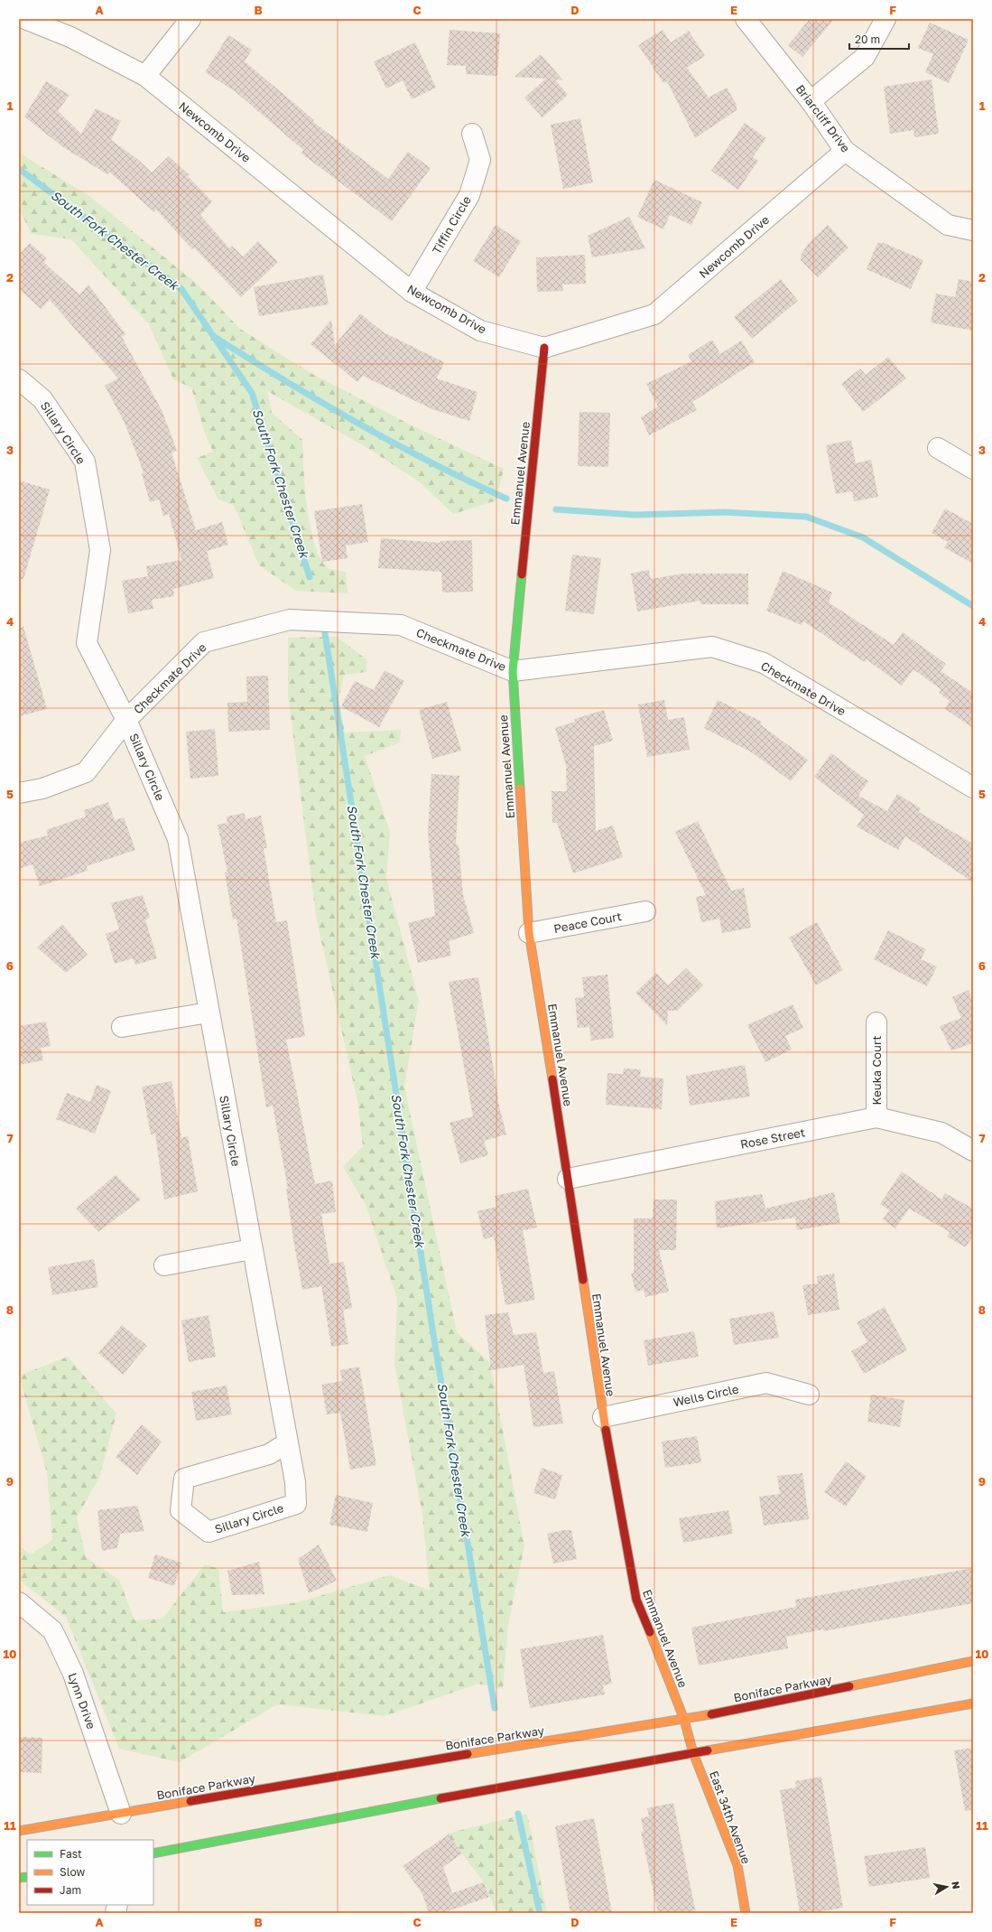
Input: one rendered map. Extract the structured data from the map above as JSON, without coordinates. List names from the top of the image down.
{
  "streets": {
    "main road": ["Emmanuel Avenue", "Boniface Parkway", "East 34th Avenue"],
    "street": [
      "Briarcliff Drive",
      "Newcomb Drive",
      "Tiffin Circle",
      "Sillary Circle",
      "Checkmate Drive",
      "Peace Court",
      "Keuka Court",
      "Rose Street",
      "Wells Circle",
      "Lynn Drive"
    ]
  },
  "crossings": [
    ["Briarcliff Drive", "Newcomb Drive"],
    ["Newcomb Drive", "Tiffin Circle"],
    ["Newcomb Drive", "Emmanuel Avenue"],
    ["Sillary Circle", "Checkmate Drive"],
    ["Emmanuel Avenue", "Checkmate Drive"],
    ["Emmanuel Avenue", "Peace Court"],
    ["Emmanuel Avenue", "Rose Street"],
    ["Emmanuel Avenue", "Wells Circle"],
    ["Emmanuel Avenue", "Boniface Parkway"],
    ["Emmanuel Avenue", "East 34th Avenue"],
    ["Keuka Court", "Rose Street"],
    ["Boniface Parkway", "Lynn Drive"]
  ],
  "water": ["South Fork Chester Creek"],
  "legend": ["Fast", "Slow", "Jam"],
  "scale_bar": "20 m",
  "north": "right",
  "grid": {
    "columns": [
      "A",
      "B",
      "C",
      "D",
      "E",
      "F"
    ],
    "rows": [
      "1",
      "2",
      "3",
      "4",
      "5",
      "6",
      "7",
      "8",
      "9",
      "10",
      "11"
    ]
  }
}
